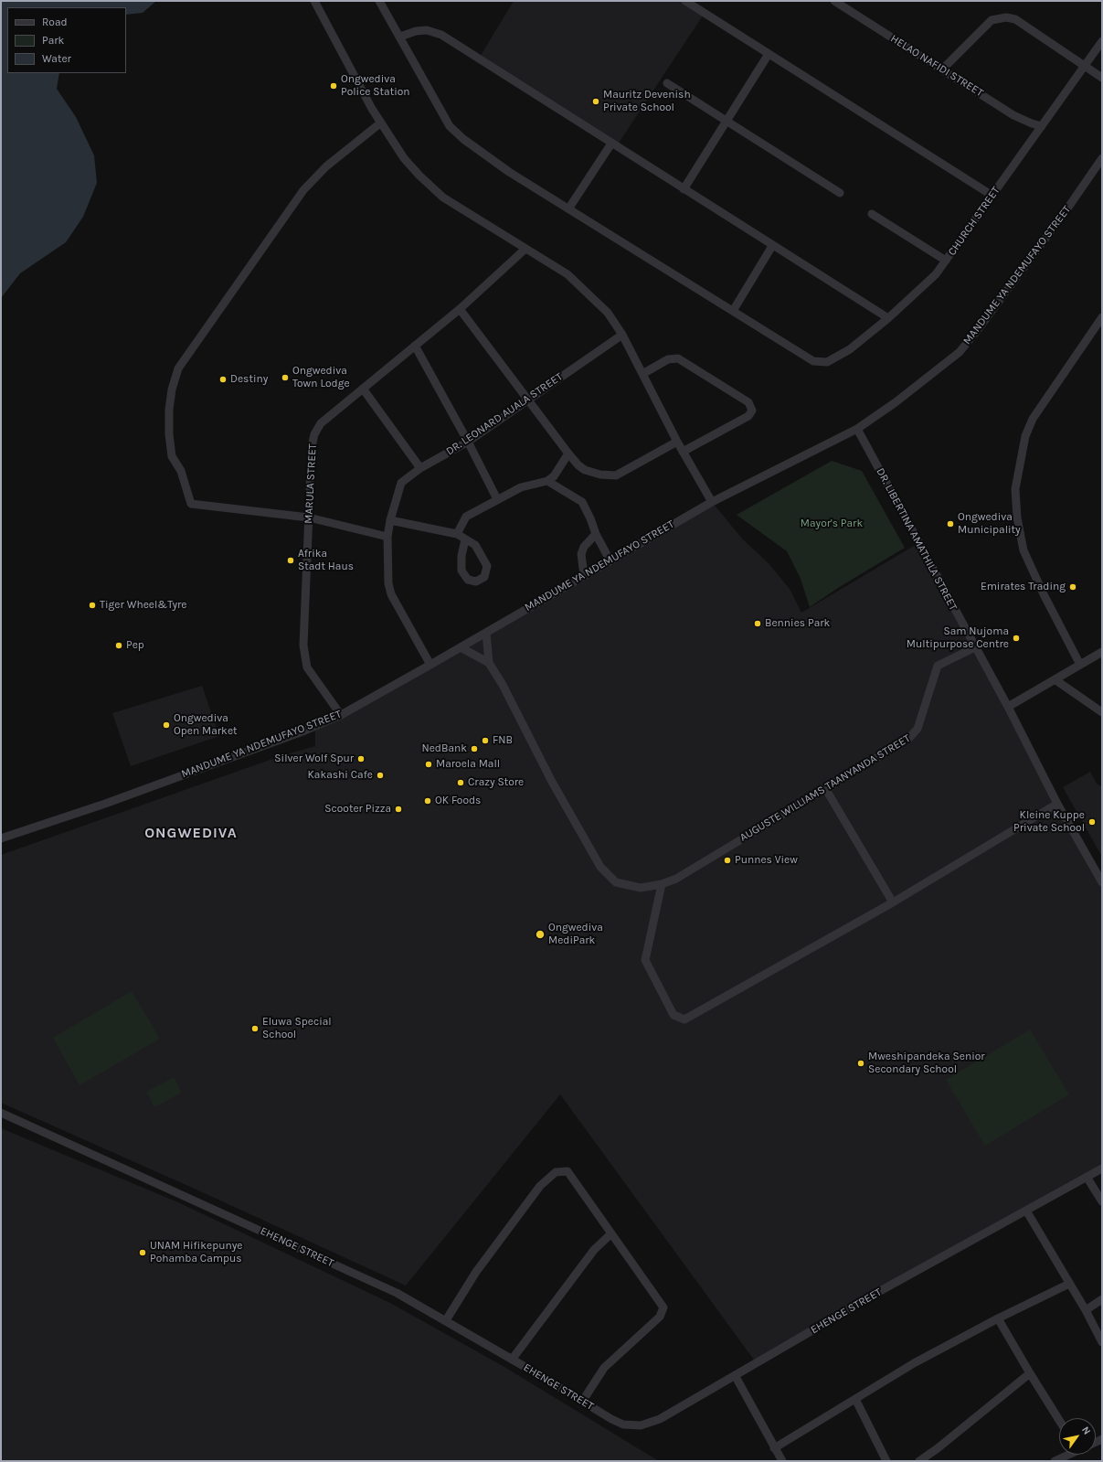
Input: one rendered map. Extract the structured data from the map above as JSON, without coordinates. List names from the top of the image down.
{
  "streets": {
    "street": [
      "HELAO NAFIDI STREET",
      "CHURCH STREET",
      "MANDUME YA NDEMUFAYO STREET",
      "DR. LEONARD AUALA STREET",
      "MARULA STREET",
      "DR. LIBERTINA AMATHILA STREET",
      "AUGUSTE WILLIAMS TAANYANDA STREET",
      "EHENGE STREET"
    ]
  },
  "crossings": [
    ["HELAO NAFIDI STREET", "CHURCH STREET"],
    ["MANDUME YA NDEMUFAYO STREET", "DR. LEONARD AUALA STREET"],
    ["MANDUME YA NDEMUFAYO STREET", "MARULA STREET"],
    ["MANDUME YA NDEMUFAYO STREET", "DR. LIBERTINA AMATHILA STREET"],
    ["DR. LIBERTINA AMATHILA STREET", "AUGUSTE WILLIAMS TAANYANDA STREET"]
  ],
  "districts": ["ONGWEDIVA"],
  "parks": ["Mayor's Park"],
  "places": [
    "Ongwediva Police Station",
    "Mauritz Devenish Private School",
    "Ongwediva Town Lodge",
    "Destiny",
    "Ongwediva Municipality",
    "Afrika Stadt Haus",
    "Emirates Trading",
    "Tiger Wheel&Tyre",
    "Bennies Park",
    "Sam Nujoma Multipurpose Centre",
    "Pep",
    "Ongwediva Open Market",
    "FNB",
    "NedBank",
    "Silver Wolf Spur",
    "Maroela Mall",
    "Kakashi Cafe",
    "Crazy Store",
    "OK Foods",
    "Scooter Pizza",
    "Kleine Kuppe Private School",
    "Punnes View",
    "Ongwediva MediPark",
    "Eluwa Special School",
    "Mweshipandeka Senior Secondary School",
    "UNAM Hifikepunye Pohamba Campus"
  ],
  "legend": ["Road", "Park", "Water"],
  "north": "top right"
}
